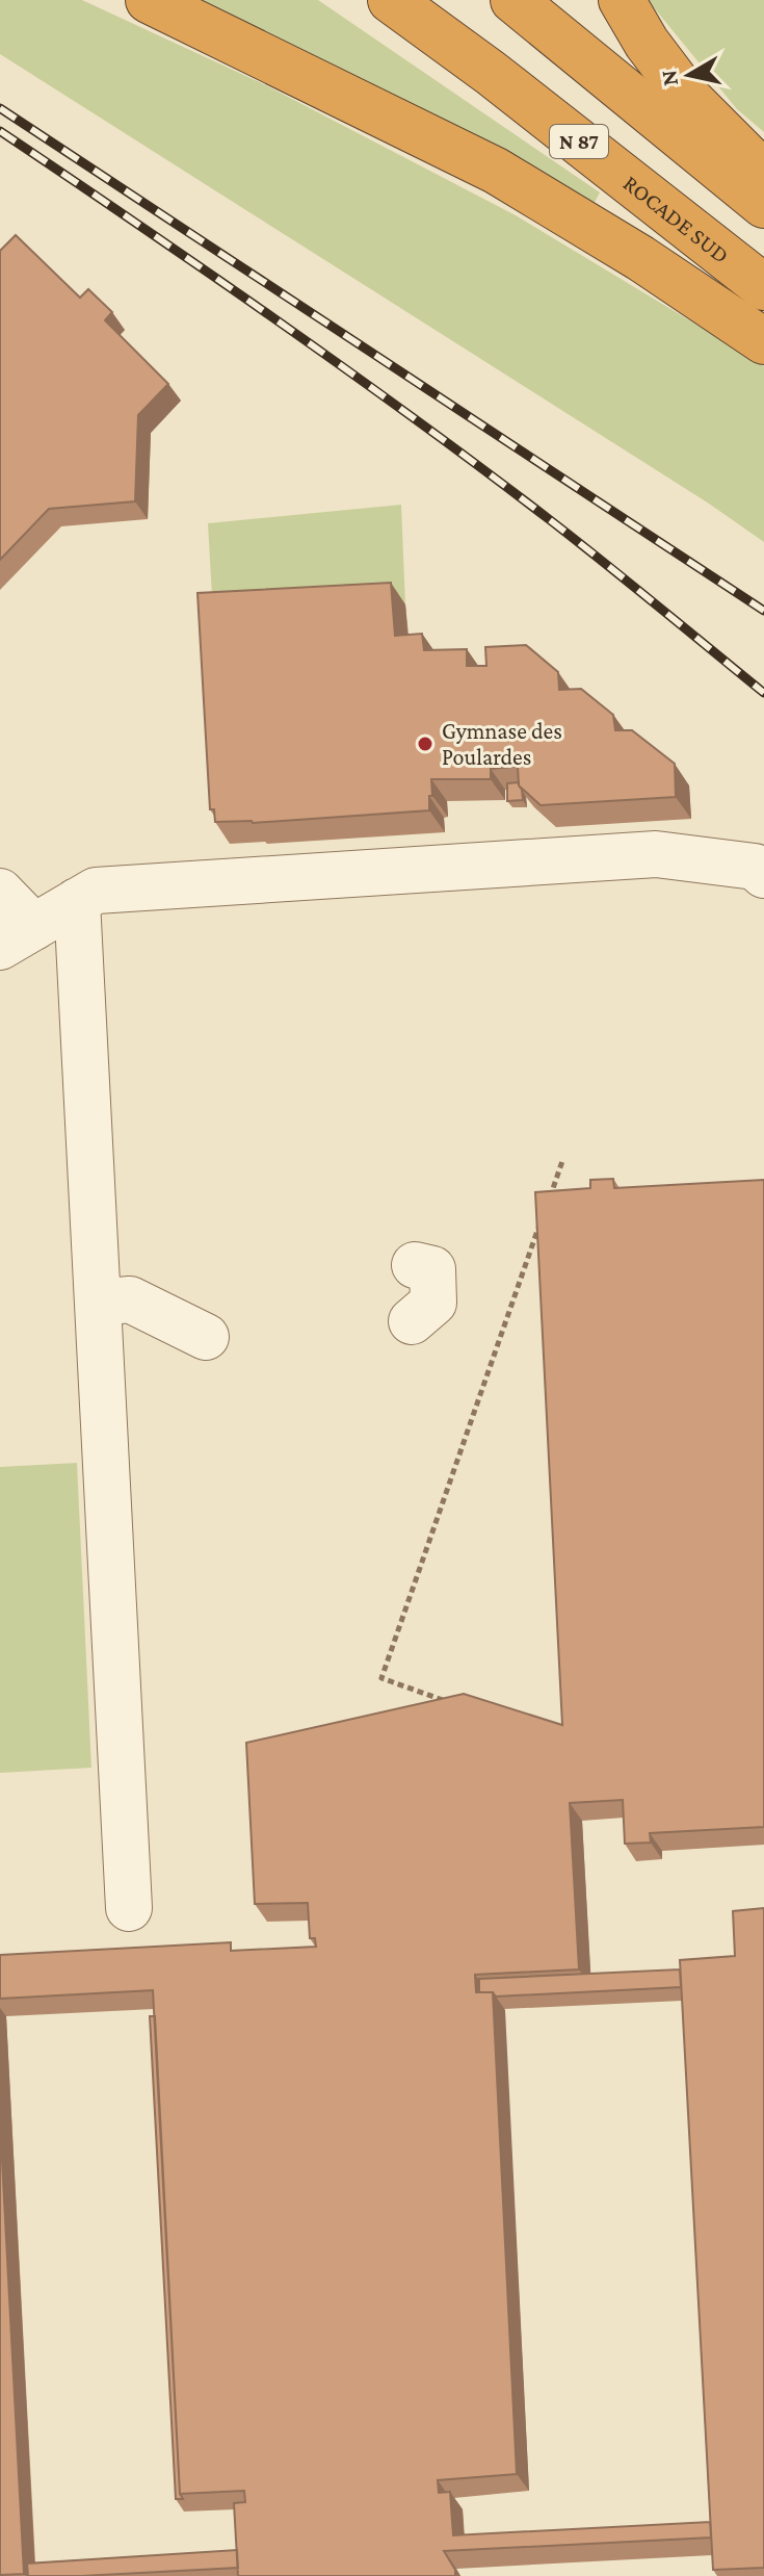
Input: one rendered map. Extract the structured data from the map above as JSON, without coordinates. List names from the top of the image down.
{
  "streets": {
    "highway": ["N 87", "ROCADE SUD"]
  },
  "places": ["Gymnase des Poulardes"],
  "north": "left"
}
